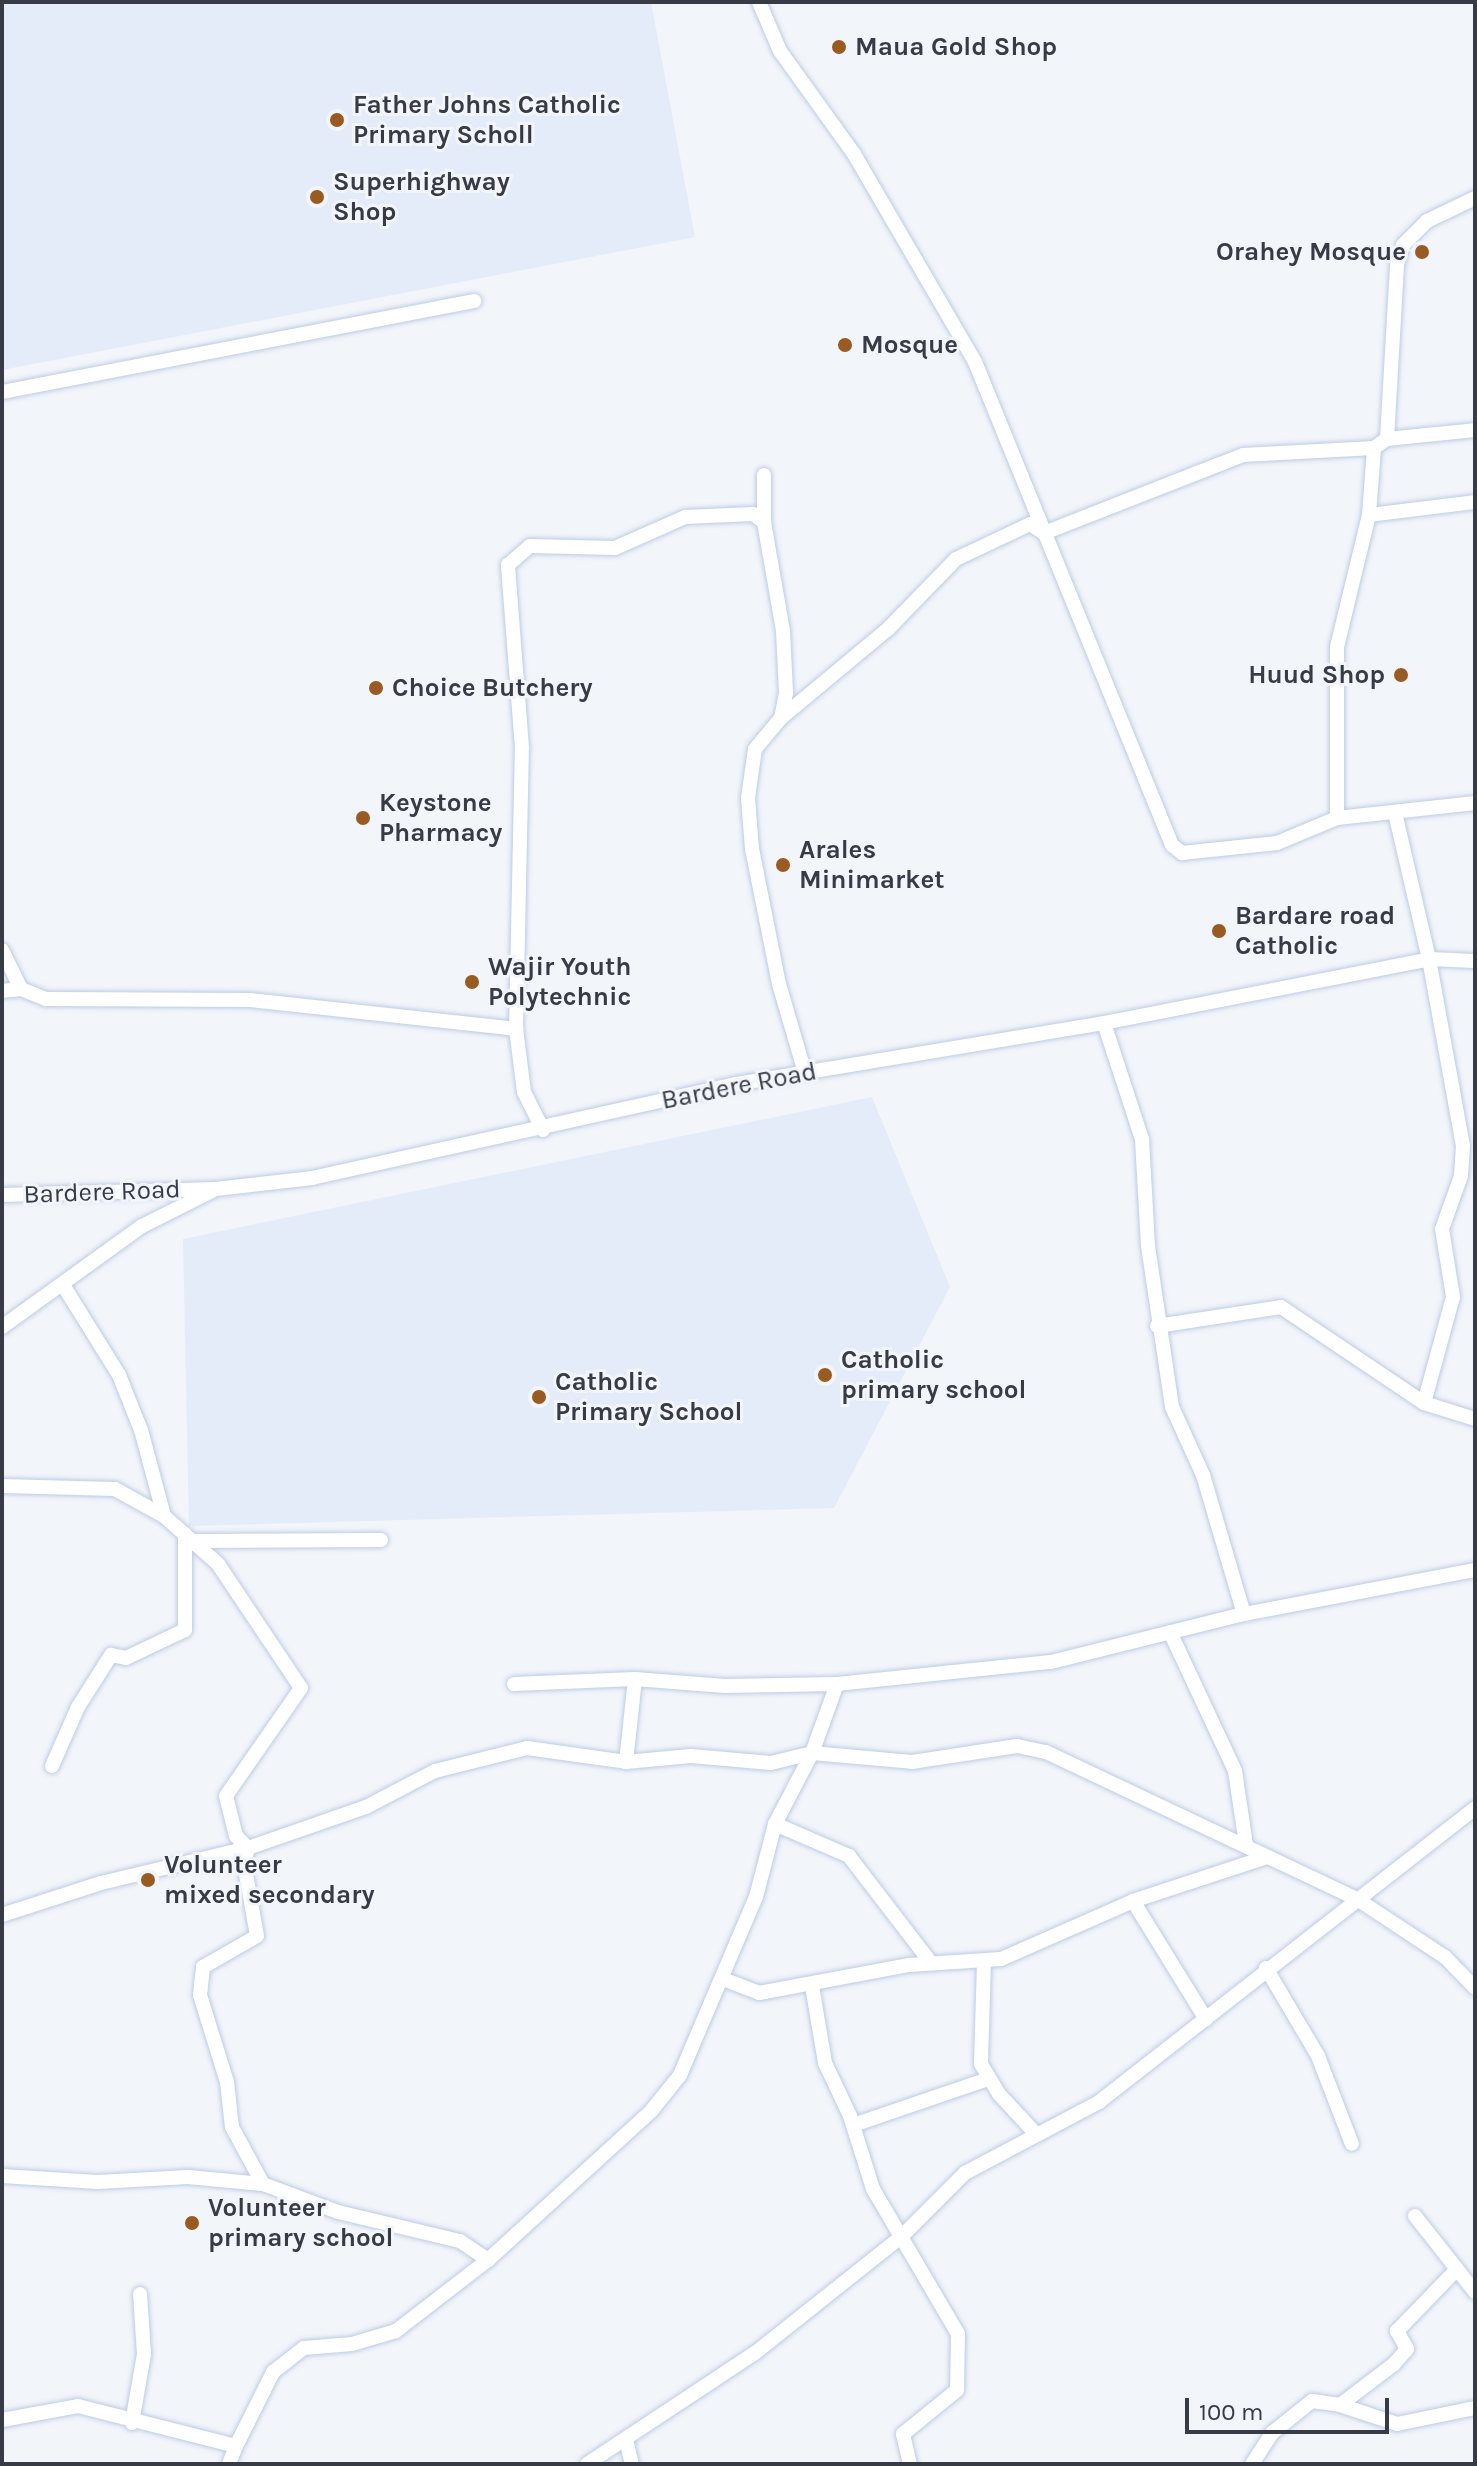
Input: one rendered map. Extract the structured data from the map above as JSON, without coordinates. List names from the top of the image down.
{
  "streets": {
    "street": ["Bardere Road"]
  },
  "places": [
    "Maua Gold Shop",
    "Father Johns Catholic Primary Scholl",
    "Superhighway Shop",
    "Orahey Mosque",
    "Mosque",
    "Huud Shop",
    "Choice Butchery",
    "Keystone Pharmacy",
    "Arales Minimarket",
    "Bardare road Catholic",
    "Wajir Youth Polytechnic",
    "Catholic primary school",
    "Catholic Primary School",
    "Volunteer mixed secondary",
    "Volunteer primary school"
  ],
  "scale_bar": "100 m"
}
